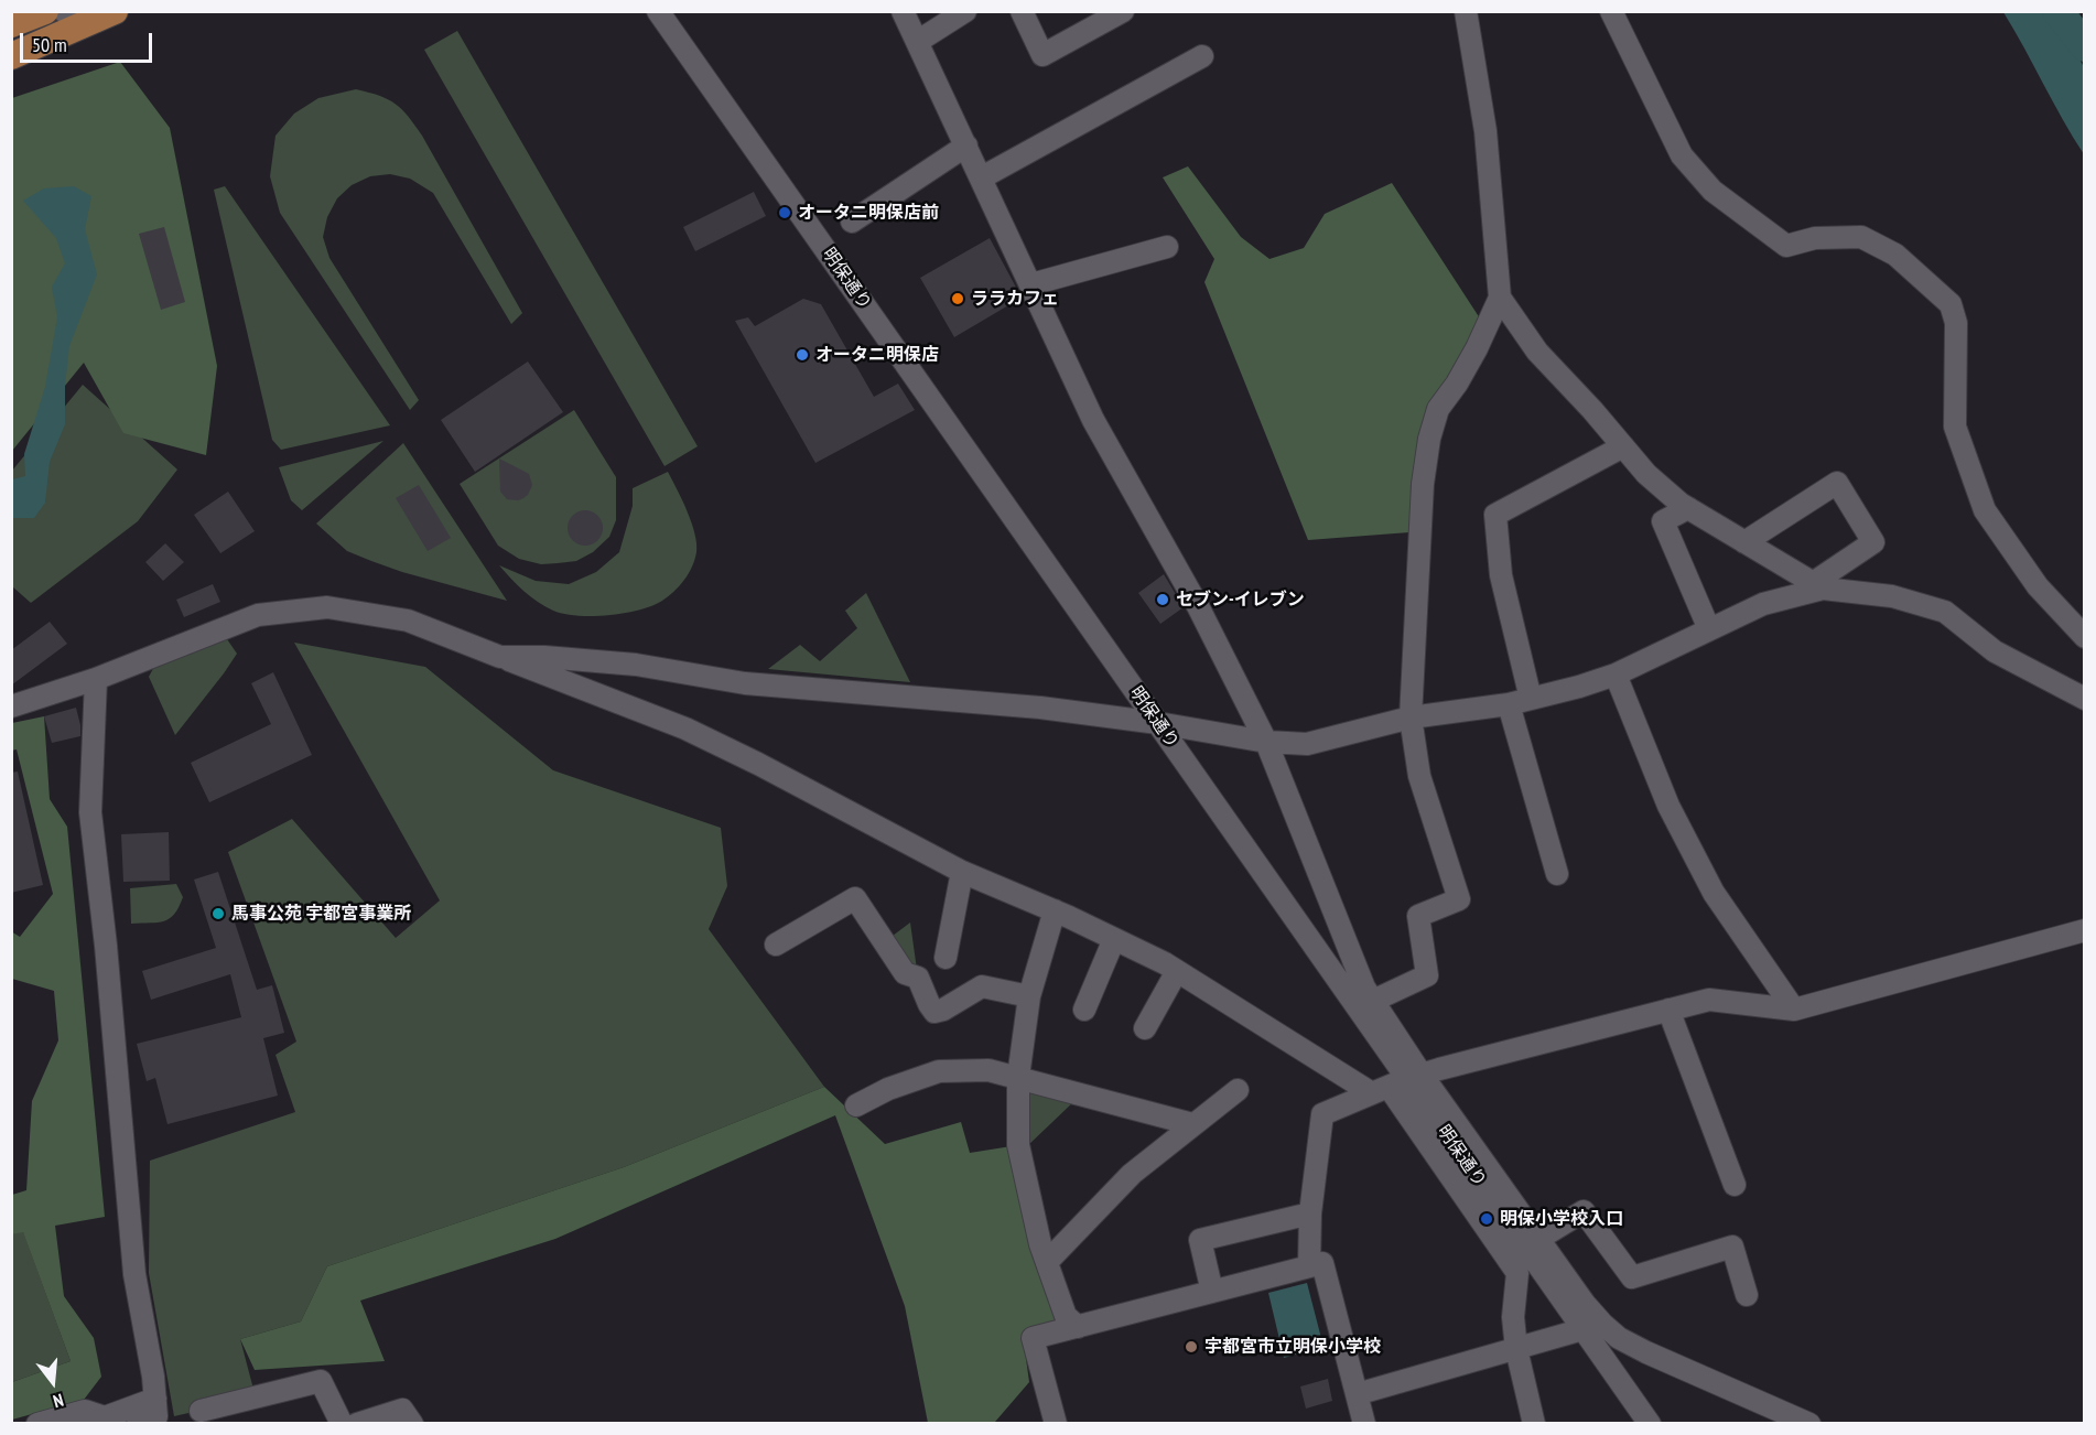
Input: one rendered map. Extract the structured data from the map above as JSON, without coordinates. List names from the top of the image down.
{
  "streets": {
    "street": ["明保通り"]
  },
  "places": [
    "オータニ明保店前",
    "ララカフェ",
    "オータニ明保店",
    "セブン-イレブン",
    "馬事公苑 宇都宮事業所",
    "明保小学校入口",
    "宇都宮市立明保小学校"
  ],
  "scale_bar": "50 m",
  "north": "bottom"
}
